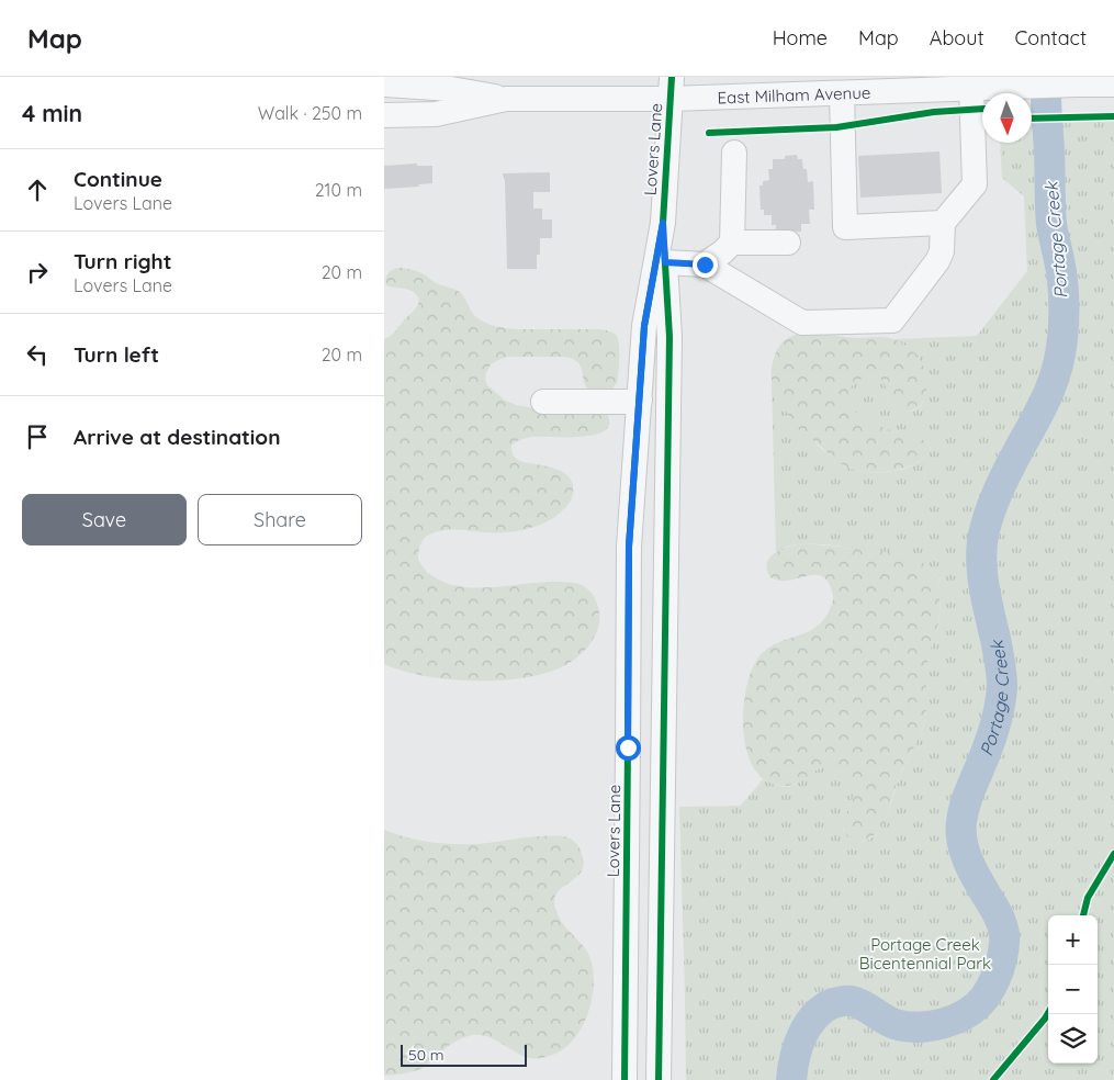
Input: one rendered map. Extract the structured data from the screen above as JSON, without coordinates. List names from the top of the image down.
{
  "streets": {
    "street": ["East Milham Avenue", "Lovers Lane"]
  },
  "crossings": [
    ["East Milham Avenue", "Lovers Lane"]
  ],
  "water": ["Portage Creek"],
  "parks": ["Portage Creek Bicentennial Park"],
  "scale_bar": "50 m",
  "north": "bottom",
  "page": {
    "header": "Map",
    "nav": [
      "Home",
      "Map",
      "About",
      "Contact"
    ],
    "heading": ["4 min", "Walk · 250 m"],
    "list": [
      ["Continue", "Lovers Lane", "210 m"],
      ["Turn right", "Lovers Lane", "20 m"],
      ["Turn left", "20 m"],
      "Arrive at destination"
    ],
    "buttons": ["Save", "Share"],
    "map_buttons": ["+", "−"],
    "scale": "50 m"
  }
}
